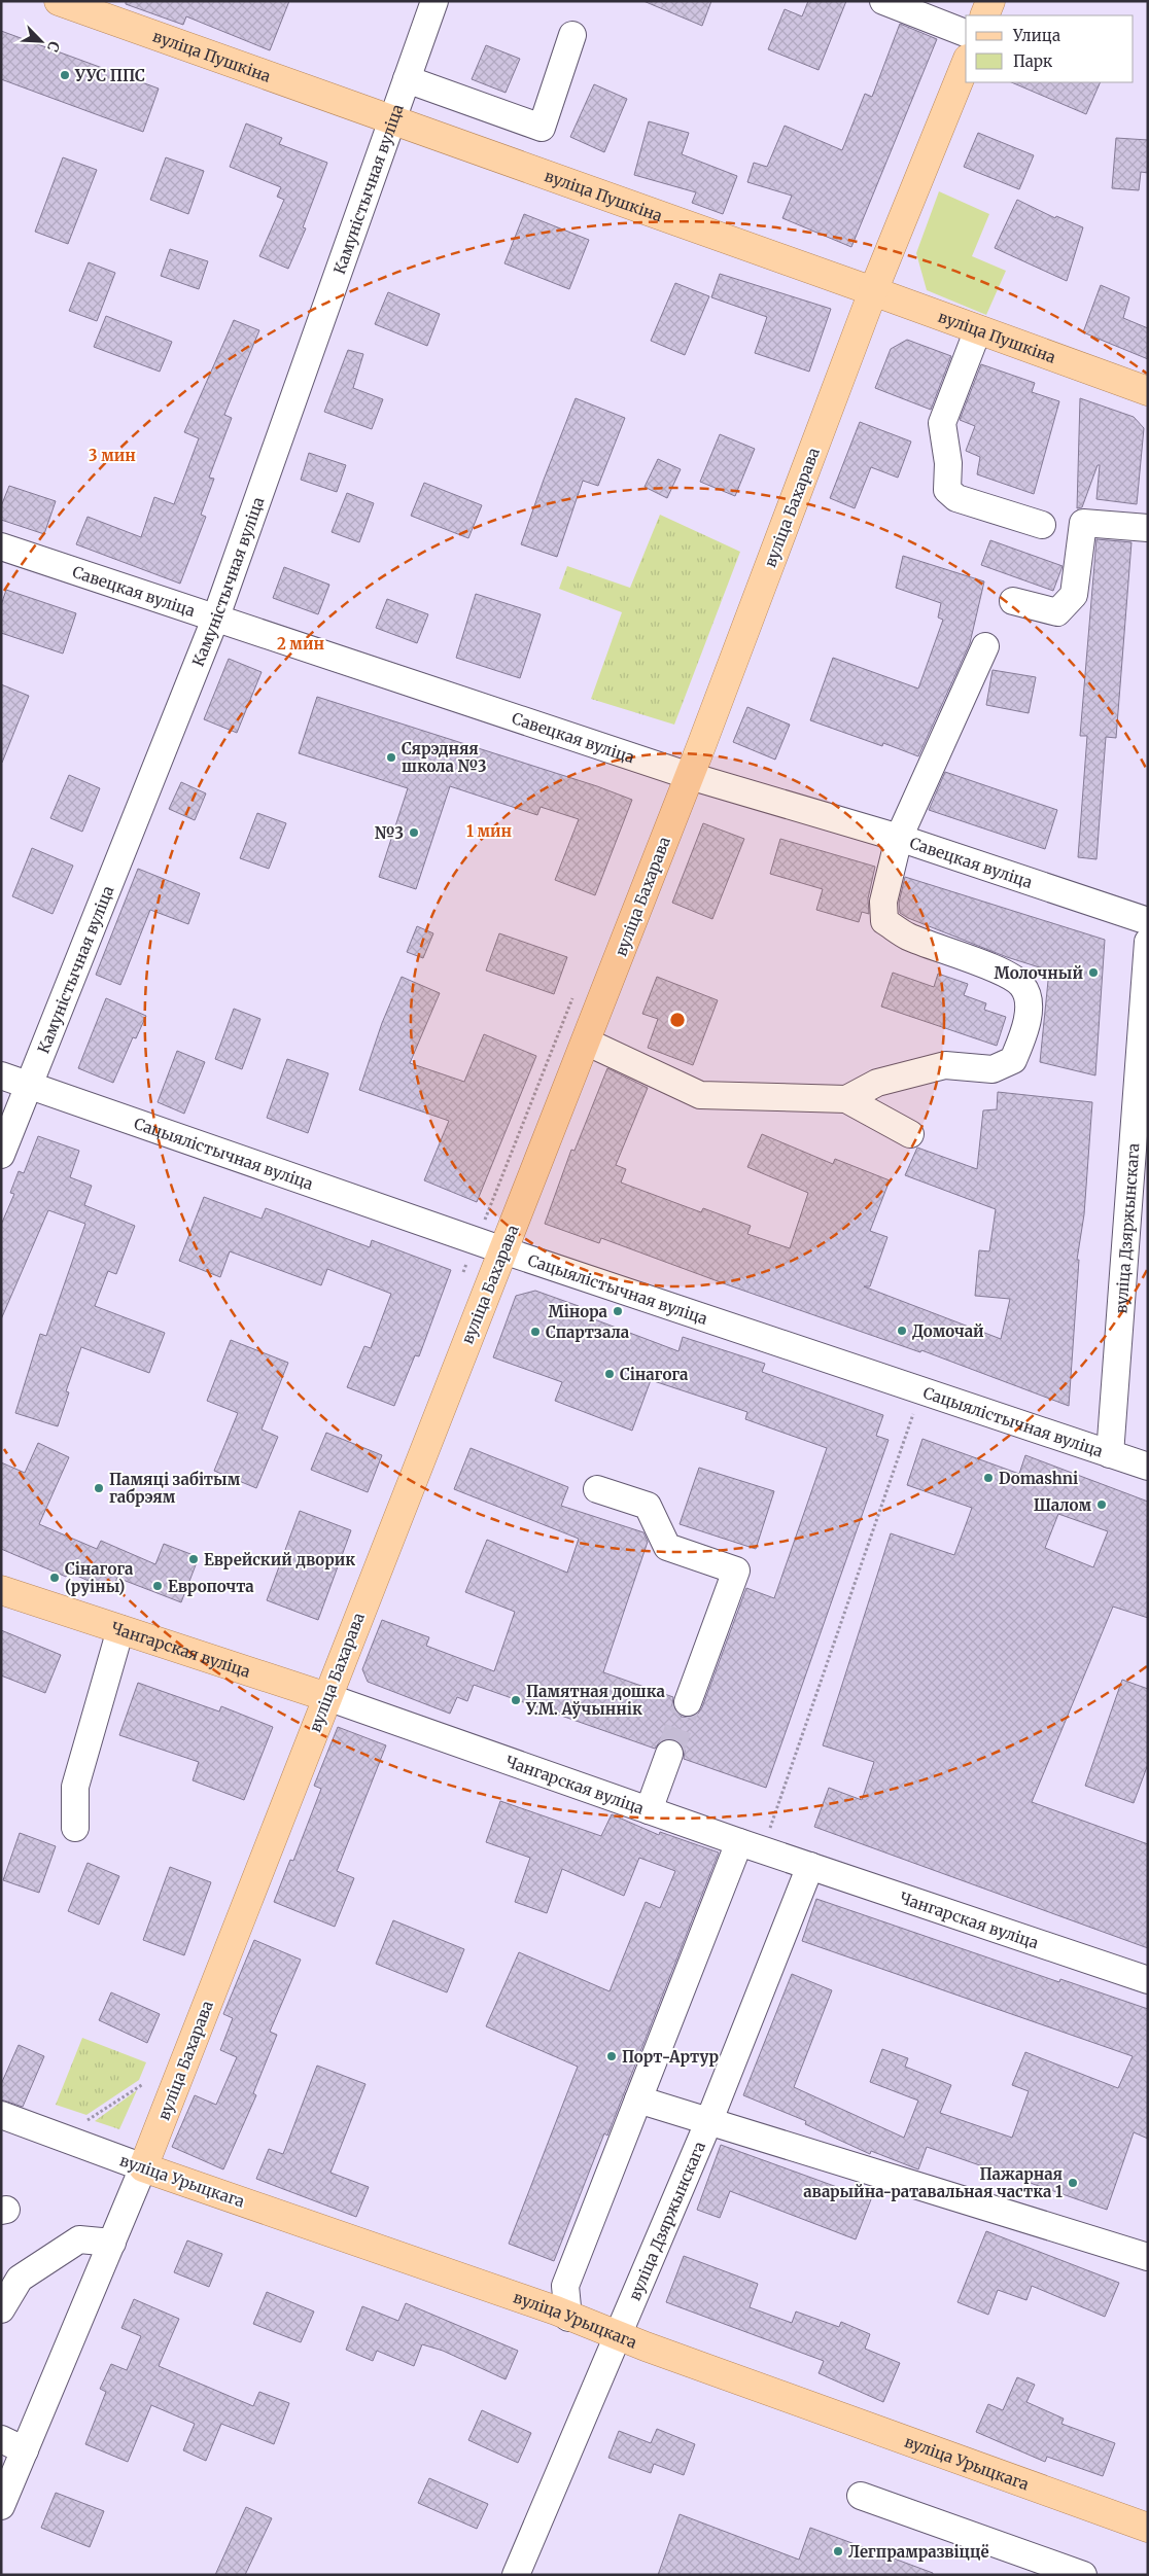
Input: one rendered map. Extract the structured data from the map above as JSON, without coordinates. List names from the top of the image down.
{
  "streets": {
    "main road": [
      "вуліца Пушкіна",
      "вуліца Бахарава",
      "Чангарская вуліца",
      "вуліца Урыцкага"
    ],
    "street": [
      "Камуністычная вуліца",
      "Савецкая вуліца",
      "Сацыялістычная вуліца",
      "вуліца Дзяржынскага"
    ]
  },
  "crossings": [
    ["вуліца Пушкіна", "Камуністычная вуліца"],
    ["вуліца Пушкіна", "вуліца Бахарава"],
    ["Камуністычная вуліца", "Савецкая вуліца"],
    ["Камуністычная вуліца", "Сацыялістычная вуліца"],
    ["вуліца Бахарава", "Савецкая вуліца"],
    ["вуліца Бахарава", "Сацыялістычная вуліца"],
    ["вуліца Бахарава", "Чангарская вуліца"],
    ["вуліца Бахарава", "вуліца Урыцкага"],
    ["Сацыялістычная вуліца", "вуліца Дзяржынскага"],
    ["вуліца Дзяржынскага", "Чангарская вуліца"],
    ["вуліца Дзяржынскага", "вуліца Урыцкага"]
  ],
  "places": [
    "УУС ППС",
    "Сярэдняя школа №3",
    "№3",
    "Молочный",
    "Мінора",
    "Домочай",
    "Спартзала",
    "Сінагога",
    "Domashni",
    "Памяці забітым габрэям",
    "Шалом",
    "Еврейский дворик",
    "Сінагога (руіны)",
    "Европочта",
    "Памятная дошка У.М. Аўчыннік",
    "Порт-Артур",
    "Пажарная аварыйна-ратавальная частка 1",
    "Легпрамразвіццё"
  ],
  "legend": ["Улица", "Парк"],
  "north": "bottom right",
  "rings": ["3 мин", "2 мин", "1 мин"]
}
